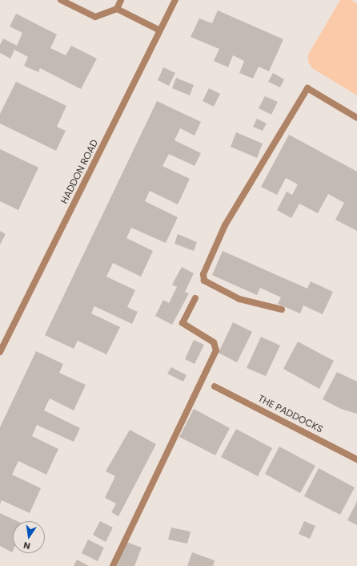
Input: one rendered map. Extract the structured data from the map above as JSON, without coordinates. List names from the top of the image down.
{
  "streets": {
    "street": ["HADDON ROAD", "THE PADDOCKS"]
  },
  "north": "bottom"
}
